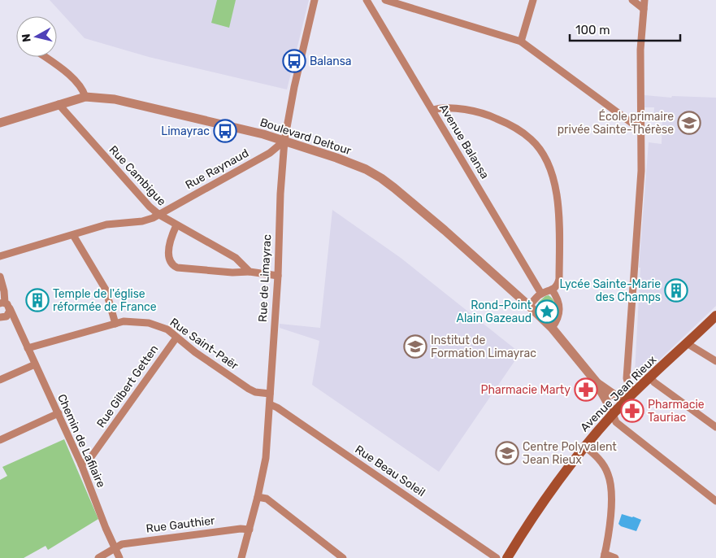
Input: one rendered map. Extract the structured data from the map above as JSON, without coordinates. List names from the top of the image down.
{
  "streets": {
    "main road": ["Avenue Jean Rieux"],
    "street": [
      "Boulevard Deltour",
      "Avenue Balansa",
      "Rue Raynaud",
      "Rue Cambigue",
      "Rue de Limayrac",
      "Rue Saint-Paër",
      "Rue Gilbert Getten",
      "Chemin de Lafilaire",
      "Rue Beau Soleil",
      "Rue Gauthier"
    ]
  },
  "crossings": [
    ["Boulevard Deltour", "Rue Raynaud"],
    ["Boulevard Deltour", "Rue Cambigue"],
    ["Boulevard Deltour", "Rue de Limayrac"],
    ["Boulevard Deltour", "Avenue Jean Rieux"],
    ["Rue Raynaud", "Rue Cambigue"],
    ["Rue Raynaud", "Rue de Limayrac"],
    ["Rue de Limayrac", "Rue Saint-Paër"],
    ["Rue de Limayrac", "Rue Beau Soleil"],
    ["Rue de Limayrac", "Rue Gauthier"],
    ["Rue Saint-Paër", "Rue Gilbert Getten"],
    ["Rue Saint-Paër", "Chemin de Lafilaire"],
    ["Rue Gilbert Getten", "Chemin de Lafilaire"],
    ["Chemin de Lafilaire", "Rue Gauthier"]
  ],
  "places": {
    "bus stop": ["Balansa", "Limayrac"],
    "school or university": ["École primaire privée Sainte-Thérèse", "Institut de Formation Limayrac", "Centre Polyvalent Jean Rieux"],
    "building": ["Lycée Sainte-Marie des Champs", "Temple de l'église réformée de France"],
    "place": ["Rond-Point Alain Gazeaud"],
    "pharmacy": ["Pharmacie Marty", "Pharmacie Tauriac"]
  },
  "scale_bar": "100 m",
  "north": "left"
}
